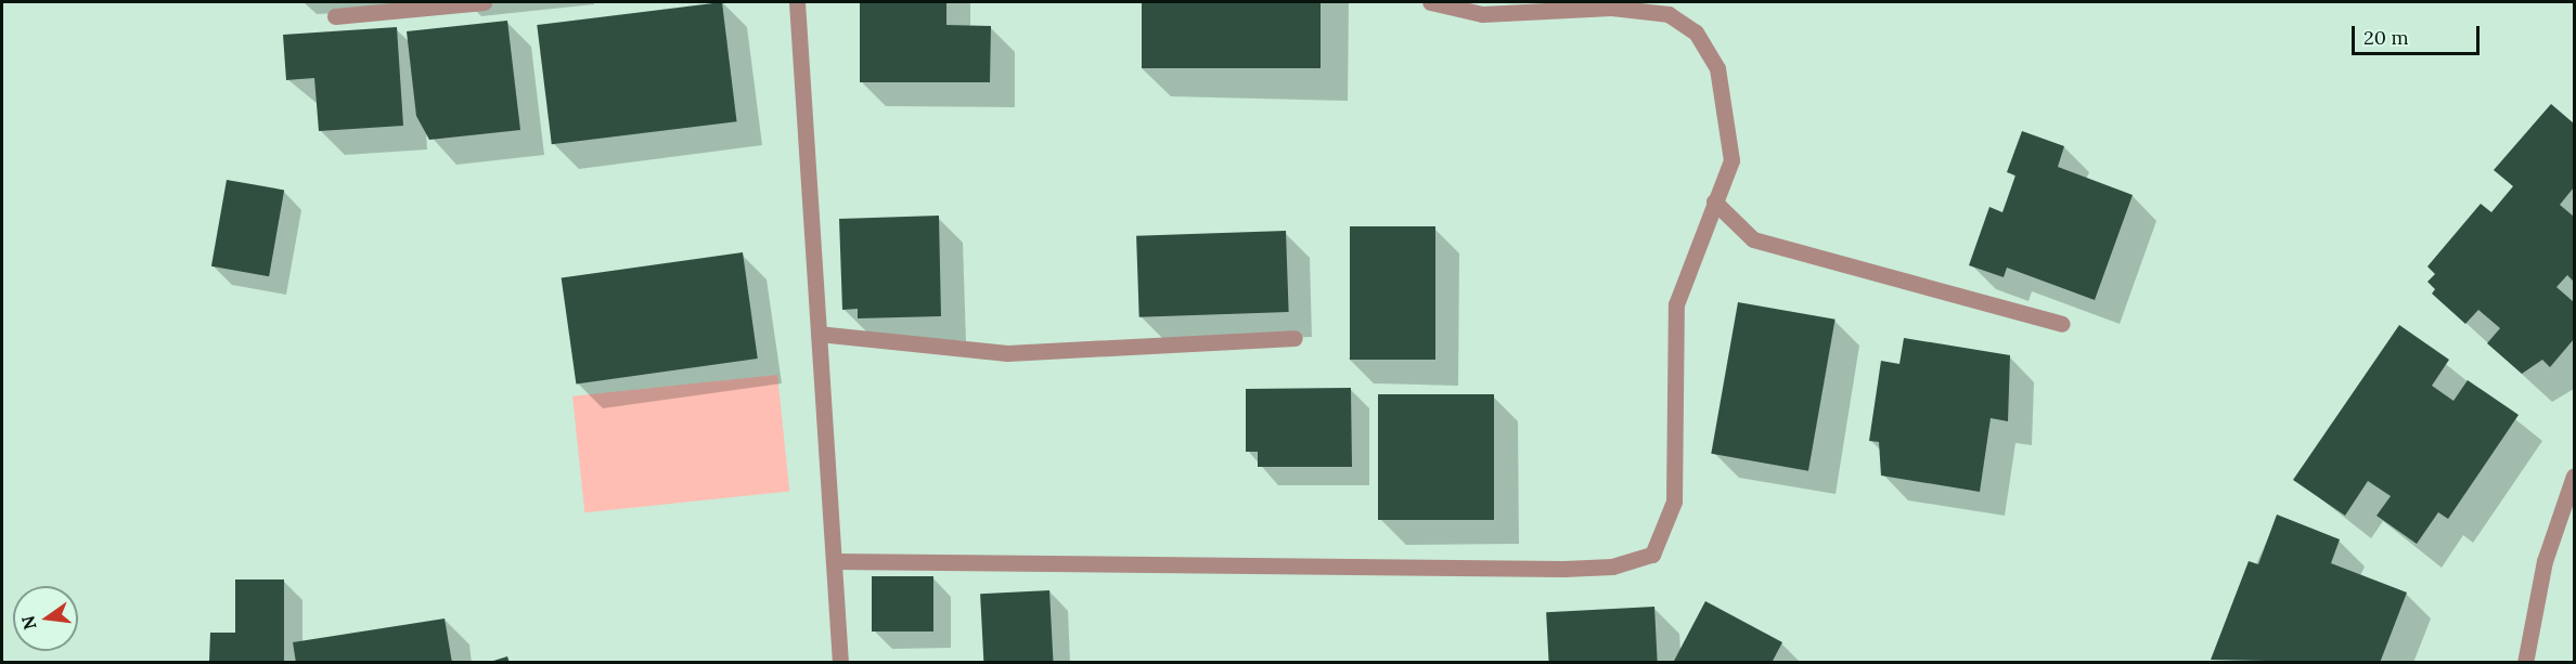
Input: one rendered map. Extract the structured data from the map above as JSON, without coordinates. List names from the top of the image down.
{
  "scale_bar": "20 m",
  "north": "left"
}
